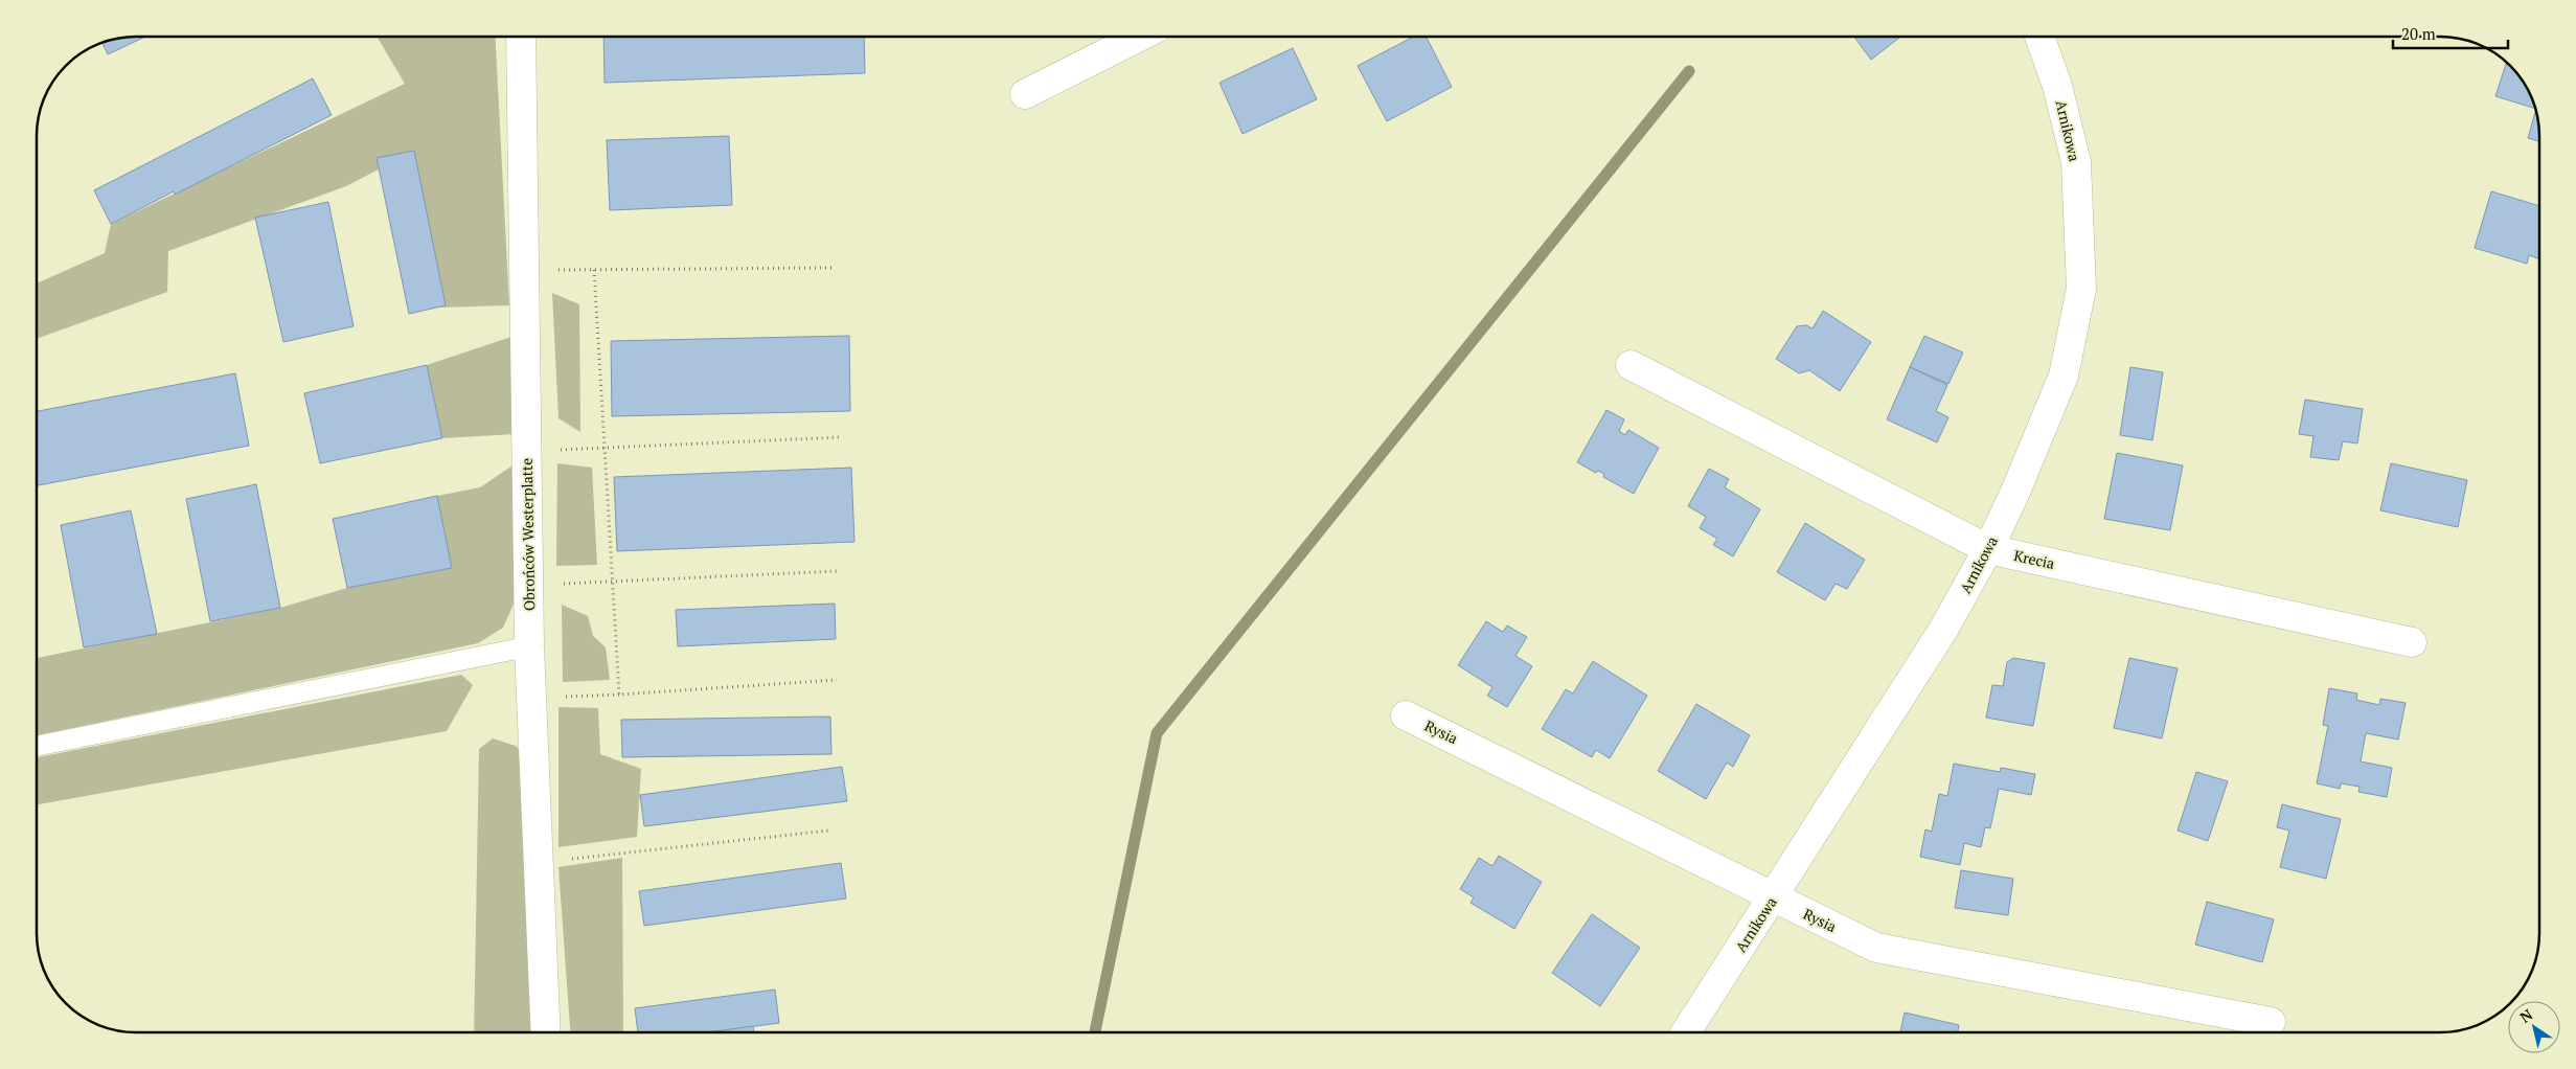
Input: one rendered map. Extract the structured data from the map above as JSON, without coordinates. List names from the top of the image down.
{
  "streets": {
    "street": [
      "Arnikowa",
      "Obrońców Westerplatte",
      "Krecia",
      "Rysia"
    ]
  },
  "crossings": [
    ["Arnikowa", "Krecia"],
    ["Arnikowa", "Rysia"]
  ],
  "scale_bar": "20 m",
  "north": "top left"
}
